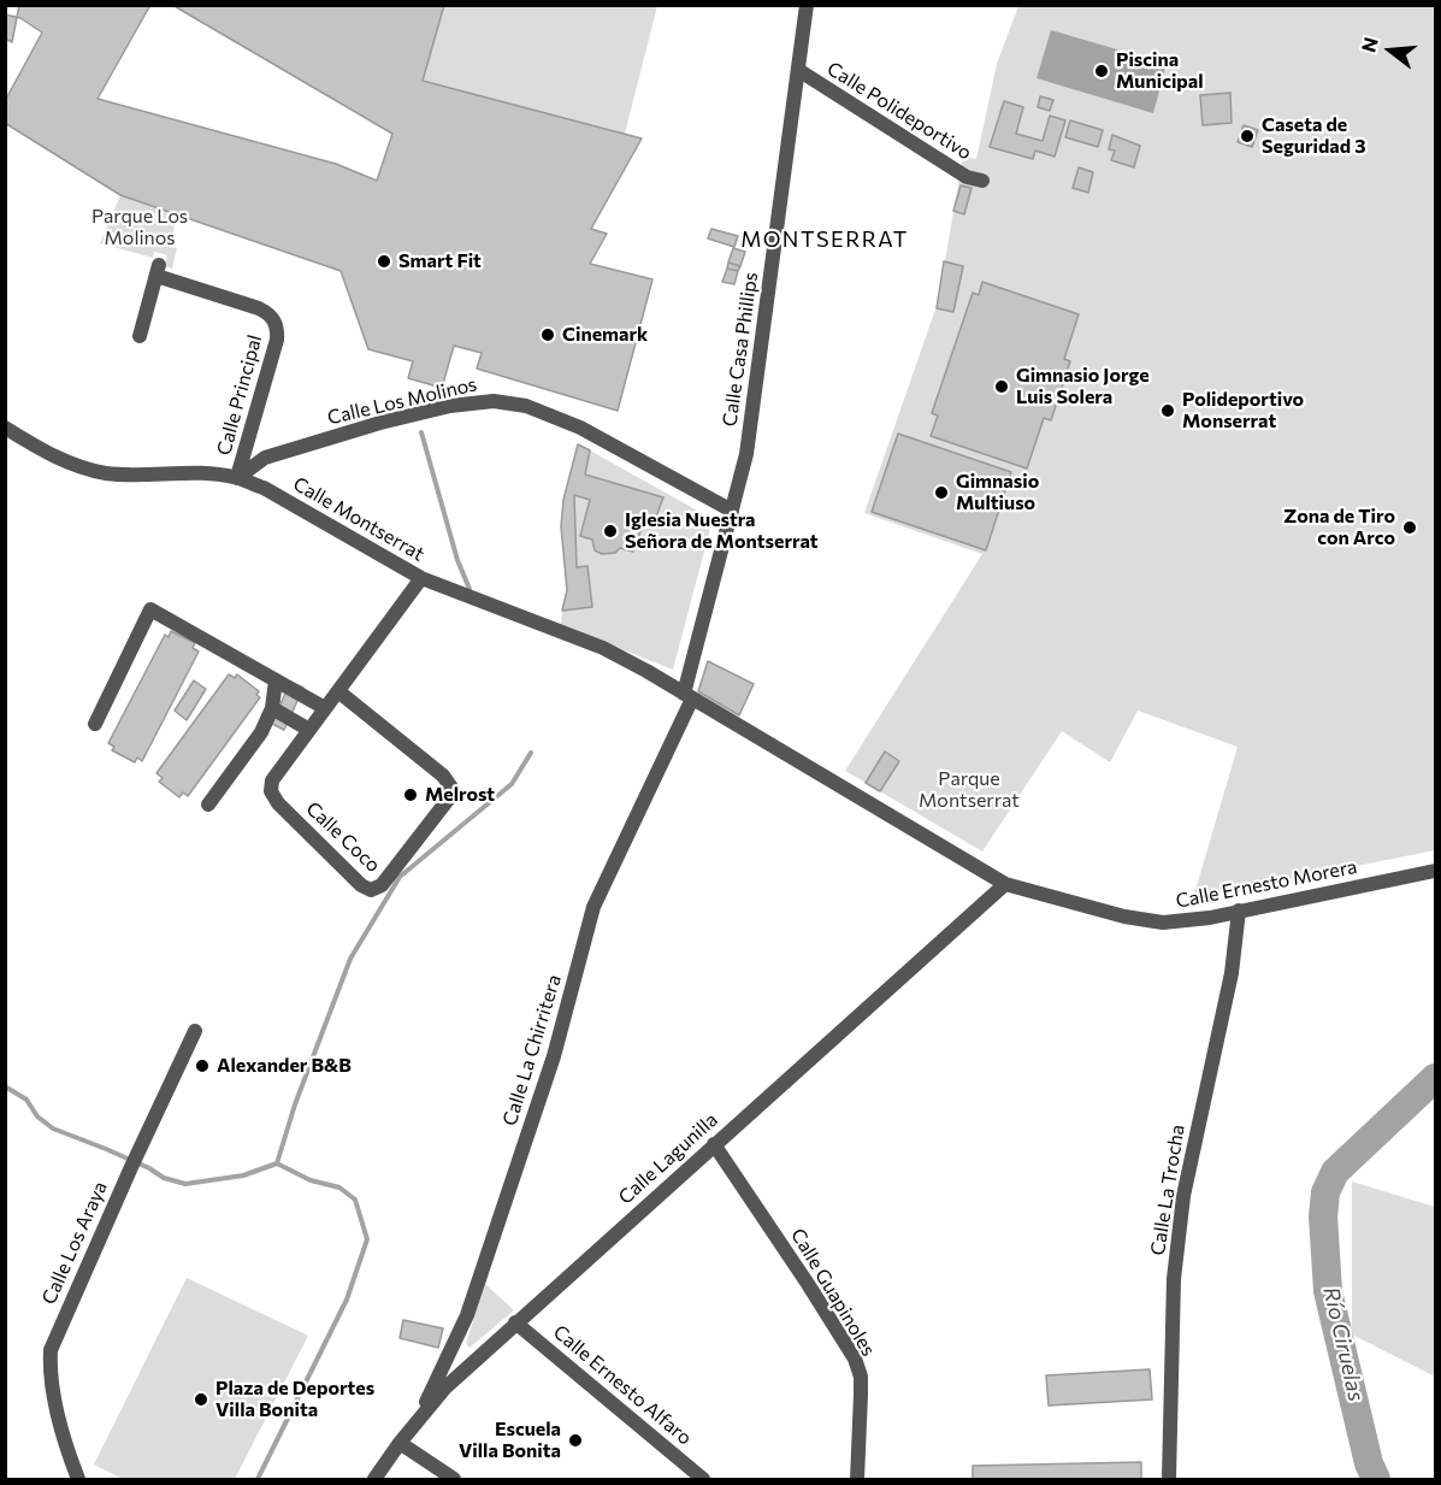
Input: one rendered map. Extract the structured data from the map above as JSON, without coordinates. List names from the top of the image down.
{
  "streets": {
    "street": [
      "Calle Polideportivo",
      "Calle Casa Phillips",
      "Calle Principal",
      "Calle Los Molinos",
      "Calle Montserrat",
      "Calle Coco",
      "Calle Ernesto Morera",
      "Calle La Chirritera",
      "Calle Lagunilla",
      "Calle La Trocha",
      "Calle Los Araya",
      "Calle Guapinoles",
      "Calle Ernesto Alfaro"
    ]
  },
  "crossings": [
    ["Calle Polideportivo", "Calle Casa Phillips"],
    ["Calle Casa Phillips", "Calle Los Molinos"],
    ["Calle Casa Phillips", "Calle Montserrat"],
    ["Calle Casa Phillips", "Calle Ernesto Morera"],
    ["Calle Casa Phillips", "Calle La Chirritera"],
    ["Calle Principal", "Calle Los Molinos"],
    ["Calle Principal", "Calle Montserrat"],
    ["Calle Los Molinos", "Calle Montserrat"],
    ["Calle Montserrat", "Calle Coco"],
    ["Calle Montserrat", "Calle Ernesto Morera"],
    ["Calle Montserrat", "Calle La Chirritera"],
    ["Calle Ernesto Morera", "Calle La Chirritera"],
    ["Calle Ernesto Morera", "Calle Lagunilla"],
    ["Calle Ernesto Morera", "Calle La Trocha"],
    ["Calle La Chirritera", "Calle Lagunilla"],
    ["Calle Lagunilla", "Calle Guapinoles"],
    ["Calle Lagunilla", "Calle Ernesto Alfaro"]
  ],
  "districts": ["MONTSERRAT"],
  "water": ["Río Ciruelas"],
  "parks": ["Parque Los Molinos", "Parque Montserrat"],
  "places": [
    "Piscina Municipal",
    "Caseta de Seguridad 3",
    "Smart Fit",
    "Cinemark",
    "Gimnasio Jorge Luis Solera",
    "Polideportivo Monserrat",
    "Gimnasio Multiuso",
    "Zona de Tiro con Arco",
    "Iglesia Nuestra Señora de Montserrat",
    "Melrost",
    "Alexander B&B",
    "Plaza de Deportes Villa Bonita",
    "Escuela Villa Bonita"
  ],
  "north": "left"
}
